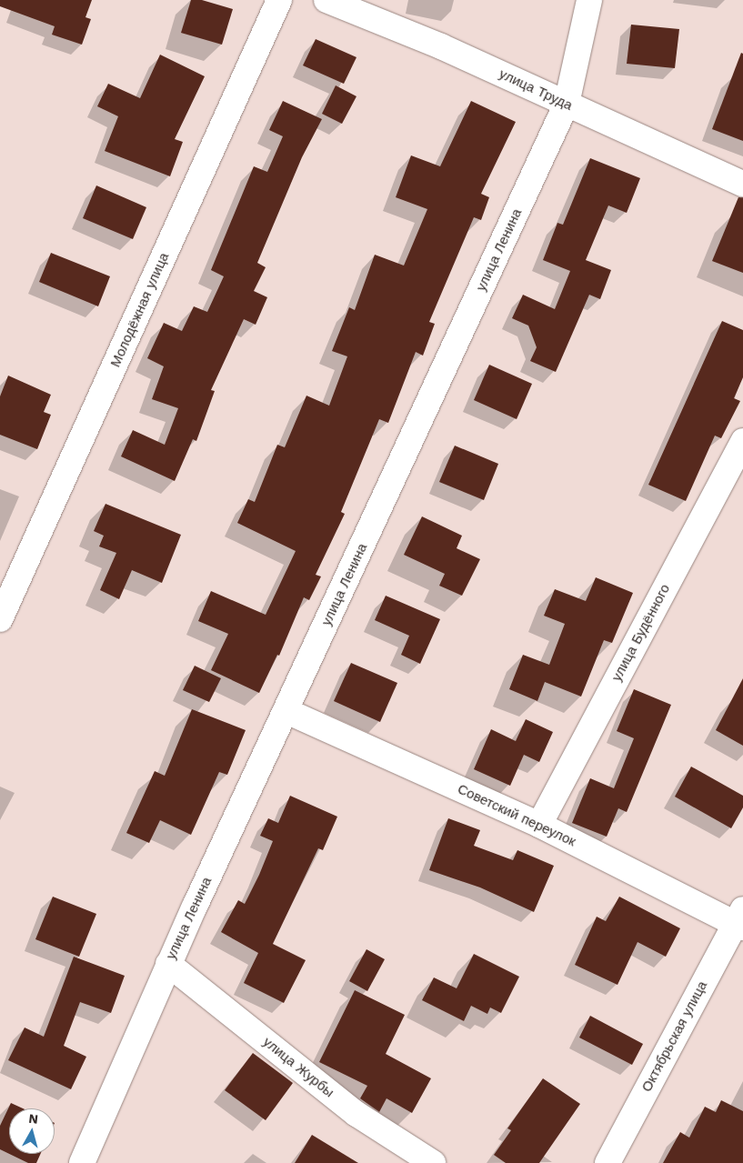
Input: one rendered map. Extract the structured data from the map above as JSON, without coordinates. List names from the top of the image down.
{
  "streets": {
    "street": [
      "улица Труда",
      "улица Ленина",
      "Молодёжная улица",
      "улица Будённого",
      "Советский переулок",
      "Октябрьская улица",
      "улица Журбы"
    ]
  },
  "crossings": [
    ["улица Труда", "улица Ленина"],
    ["улица Ленина", "Советский переулок"],
    ["улица Ленина", "улица Журбы"],
    ["улица Будённого", "Советский переулок"],
    ["Советский переулок", "Октябрьская улица"]
  ],
  "north": "top"
}
